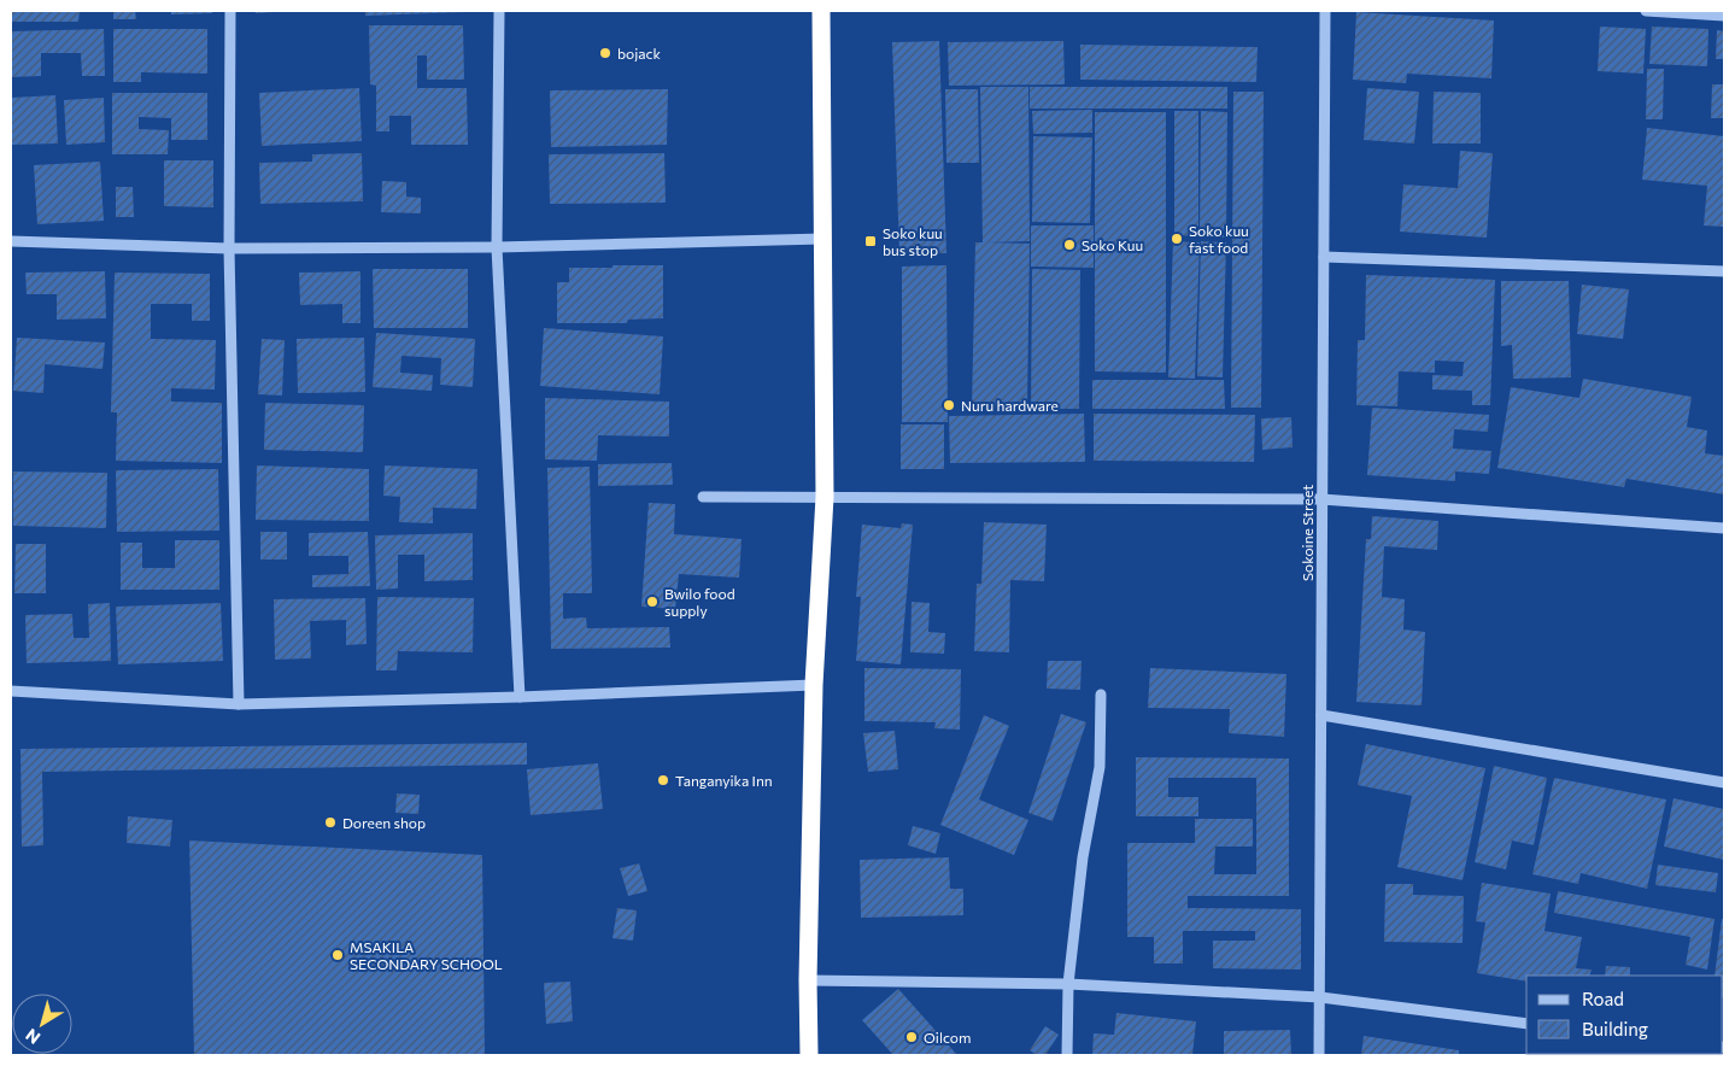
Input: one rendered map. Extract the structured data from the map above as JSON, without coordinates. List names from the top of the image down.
{
  "streets": {
    "street": ["Sokoine Street"]
  },
  "places": {
    "other": [
      "bojack",
      "Soko kuu fast food",
      "Soko Kuu",
      "Nuru hardware",
      "Bwilo food supply",
      "Tanganyika Inn",
      "Doreen shop",
      "MSAKILA SECONDARY SCHOOL",
      "Oilcom"
    ],
    "transit": ["Soko kuu bus stop"]
  },
  "legend": ["Road", "Building"],
  "north": "bottom left"
}
